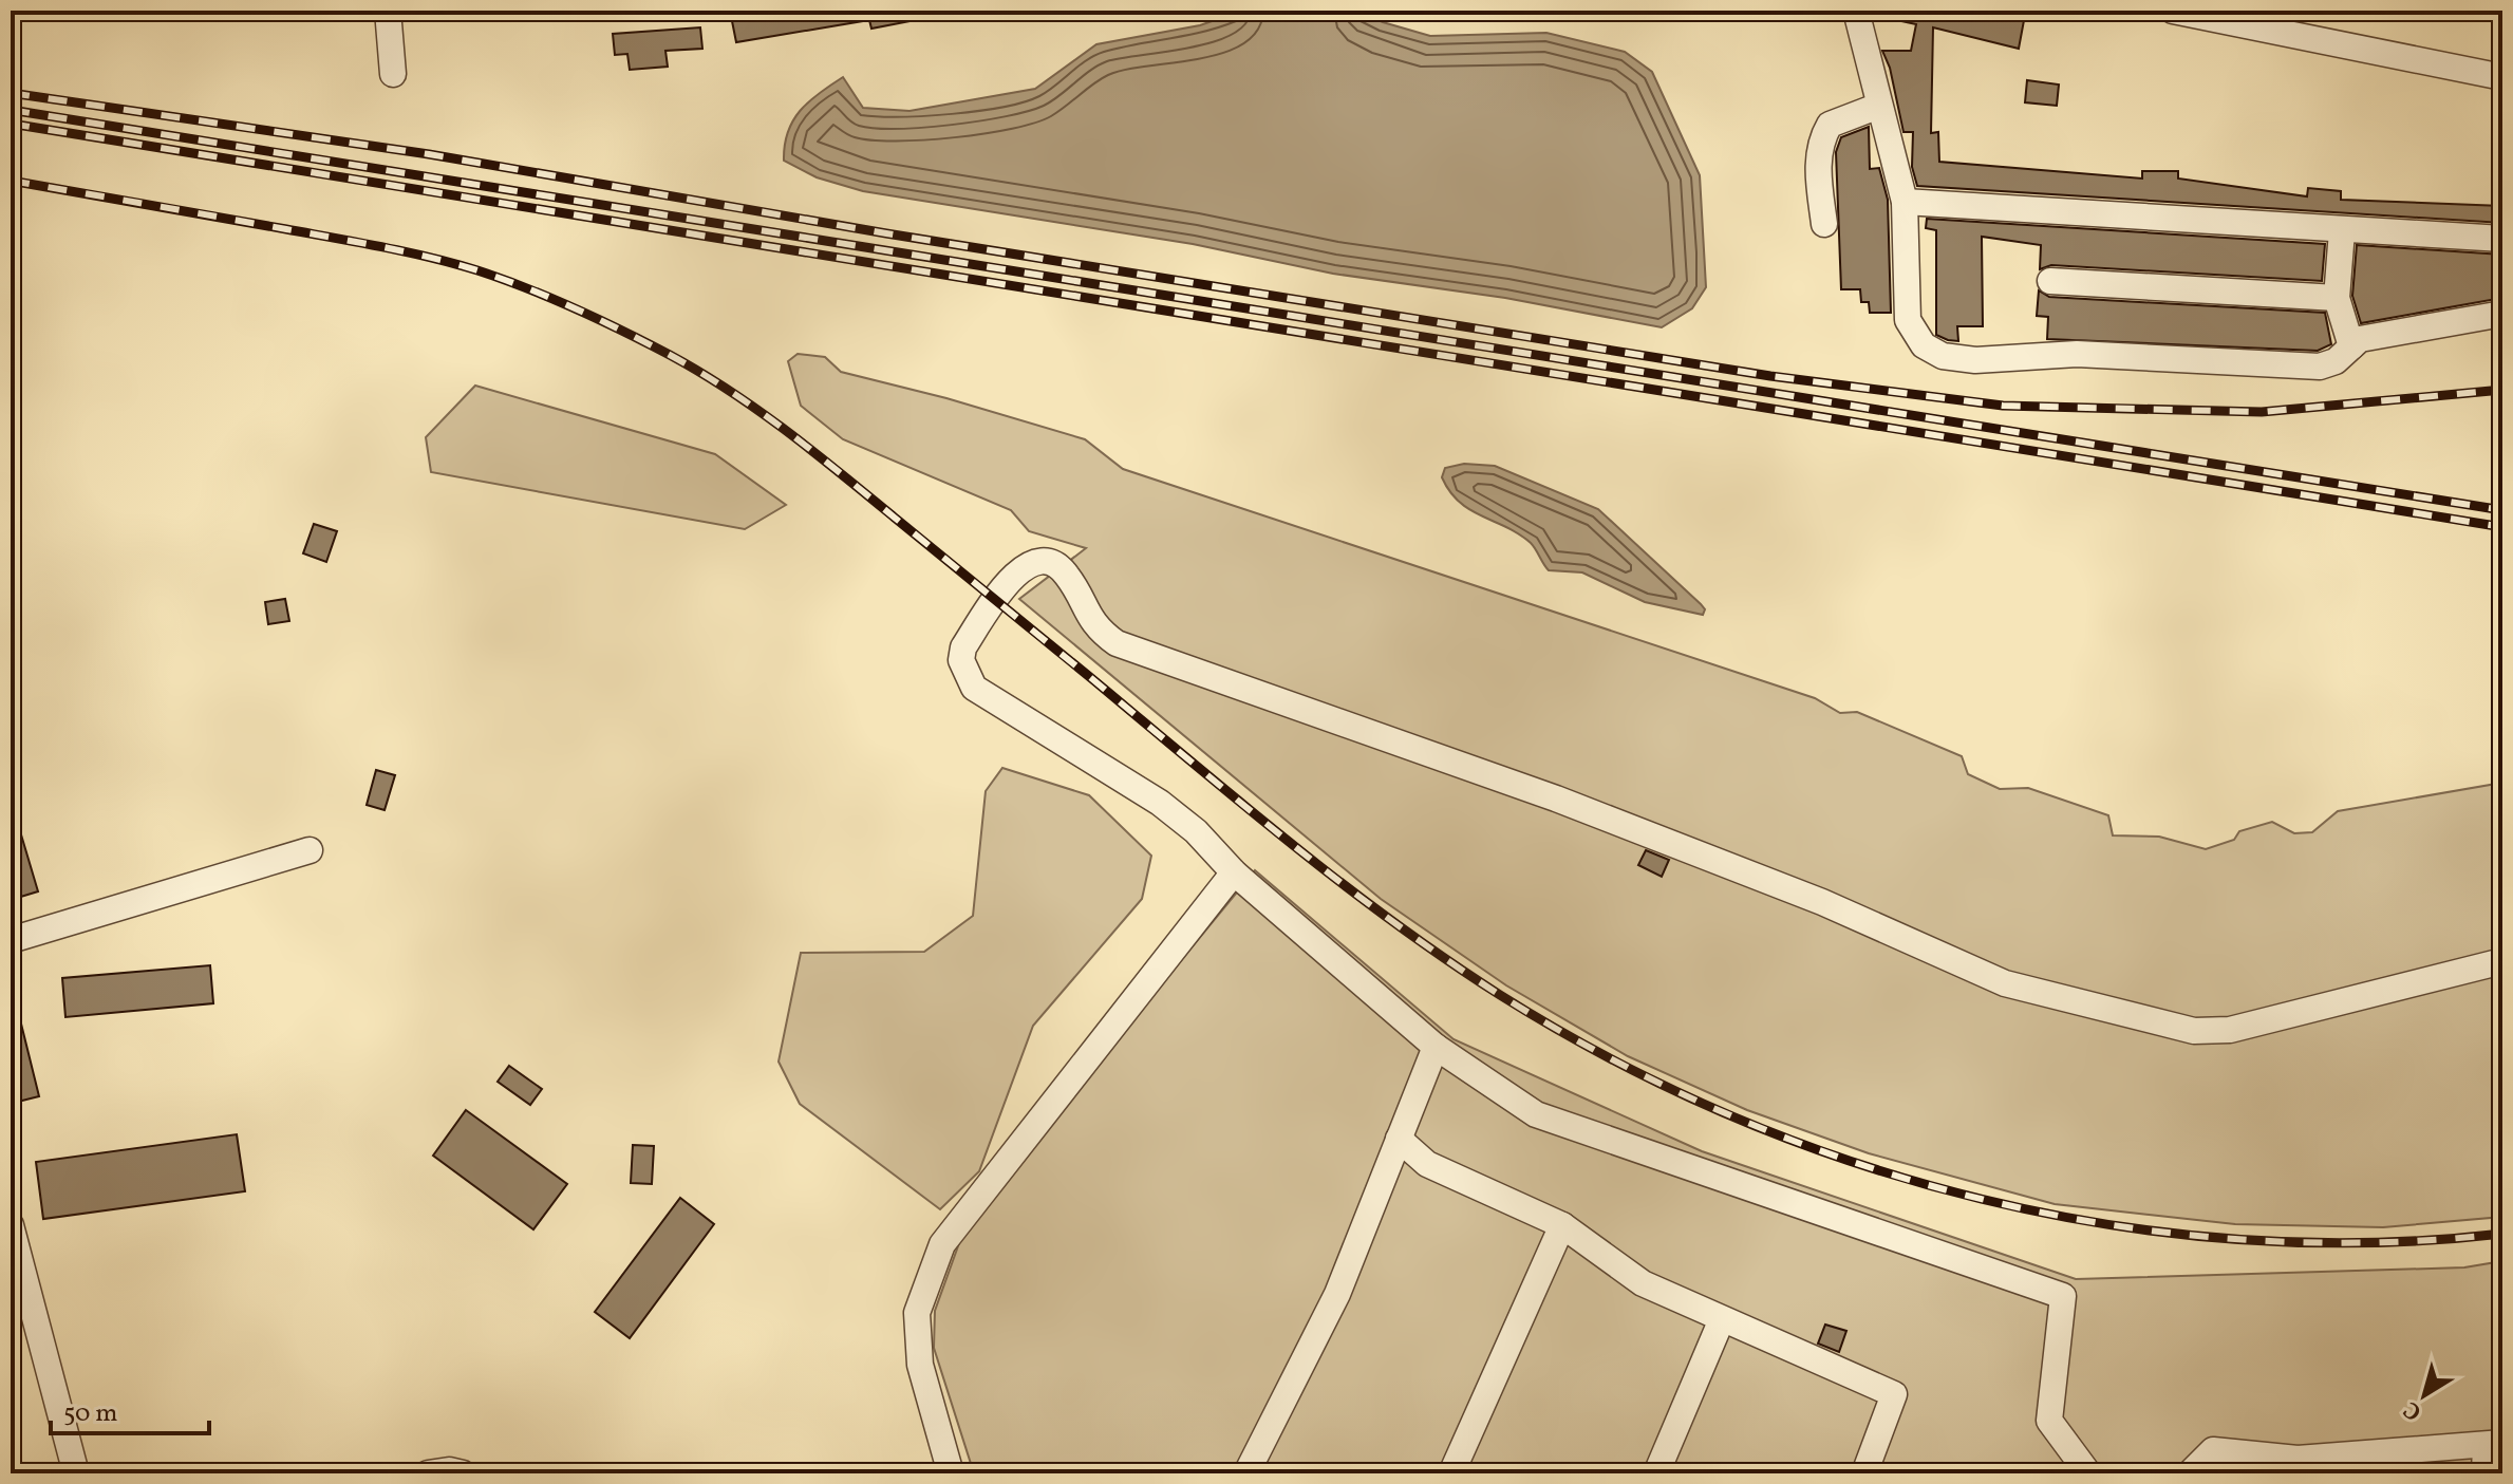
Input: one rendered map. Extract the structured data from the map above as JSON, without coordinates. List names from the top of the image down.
{
  "scale_bar": "50 m",
  "north": "bottom left"
}
